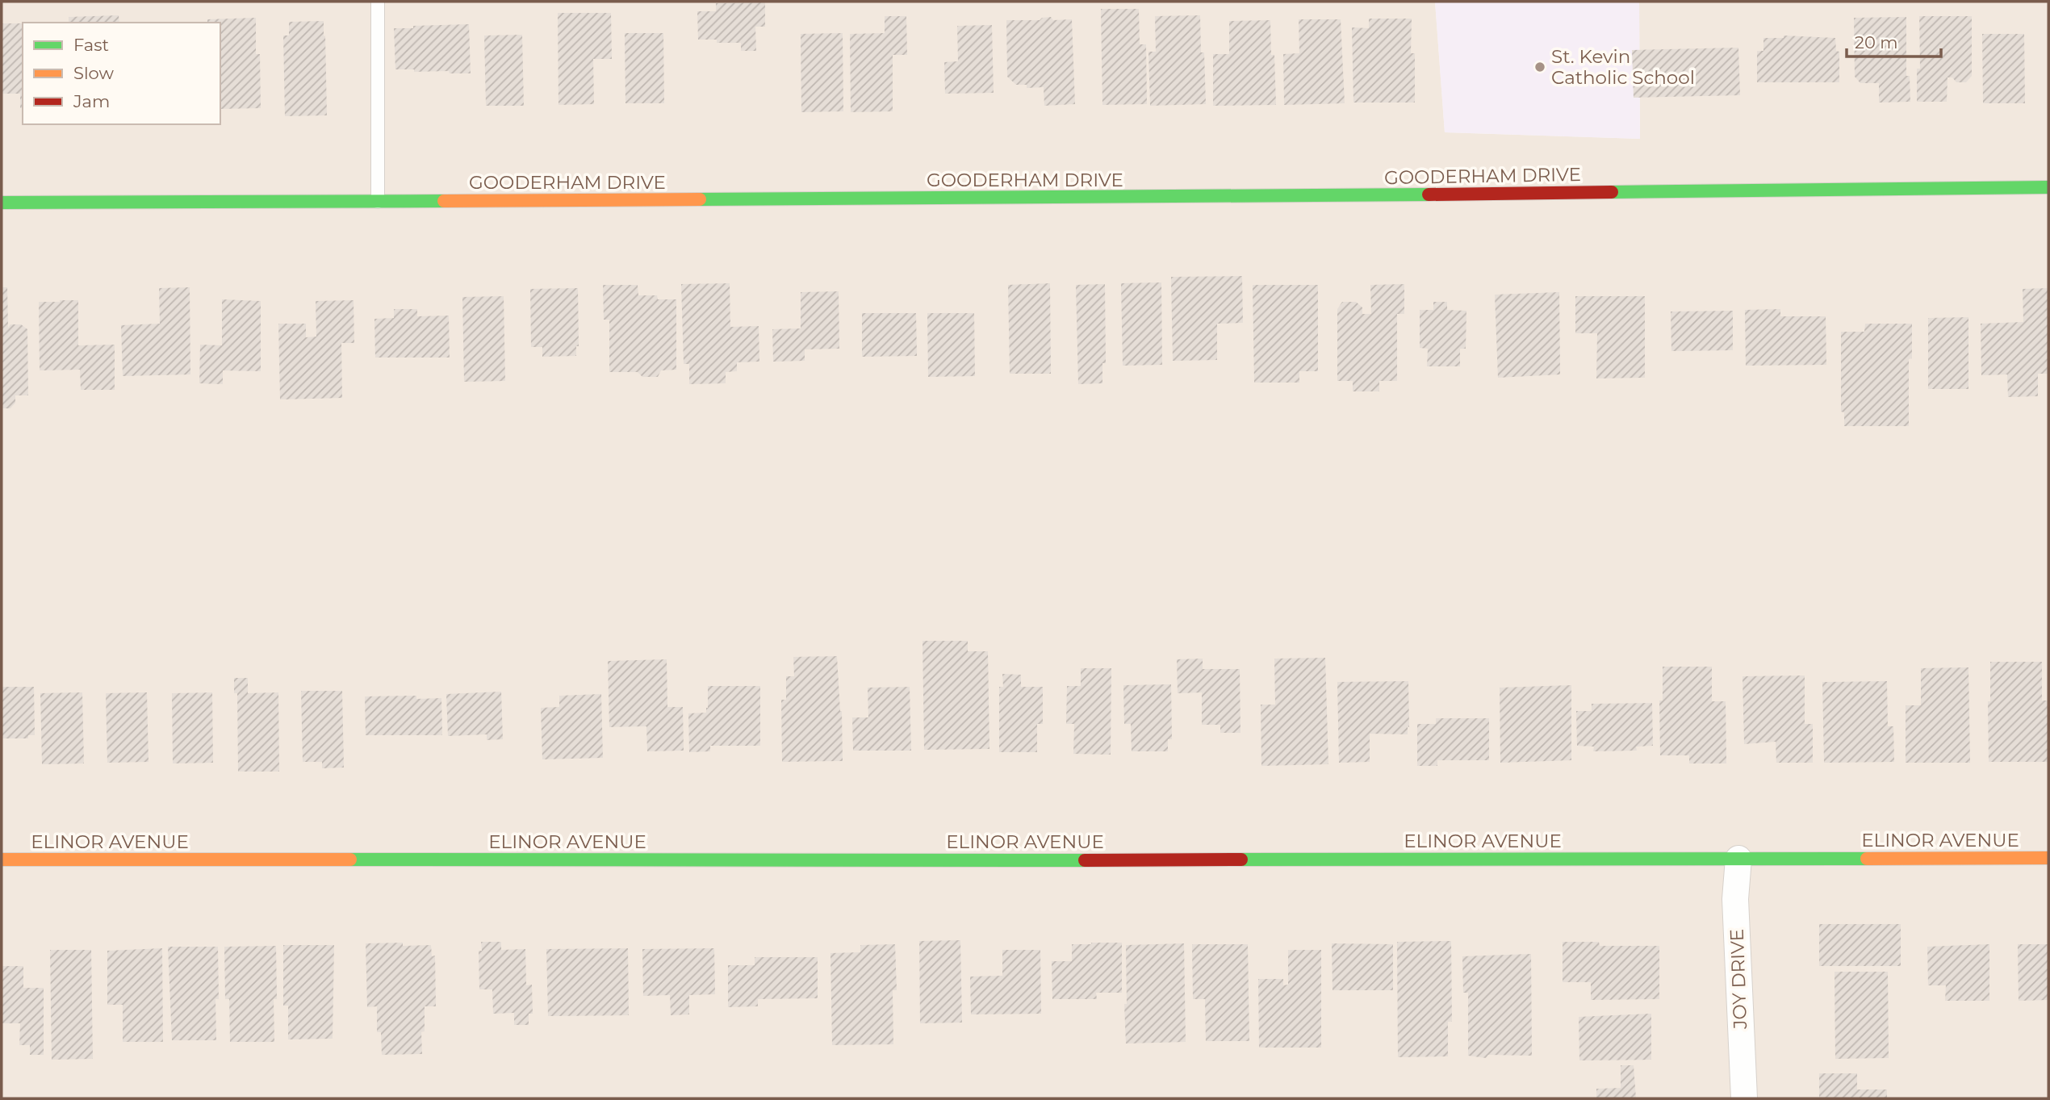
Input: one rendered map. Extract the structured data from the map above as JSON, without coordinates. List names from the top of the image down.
{
  "streets": {
    "street": ["GOODERHAM DRIVE", "ELINOR AVENUE", "JOY DRIVE"]
  },
  "crossings": [
    ["ELINOR AVENUE", "JOY DRIVE"]
  ],
  "places": ["St. Kevin Catholic School"],
  "legend": ["Fast", "Slow", "Jam"],
  "scale_bar": "20 m"
}
